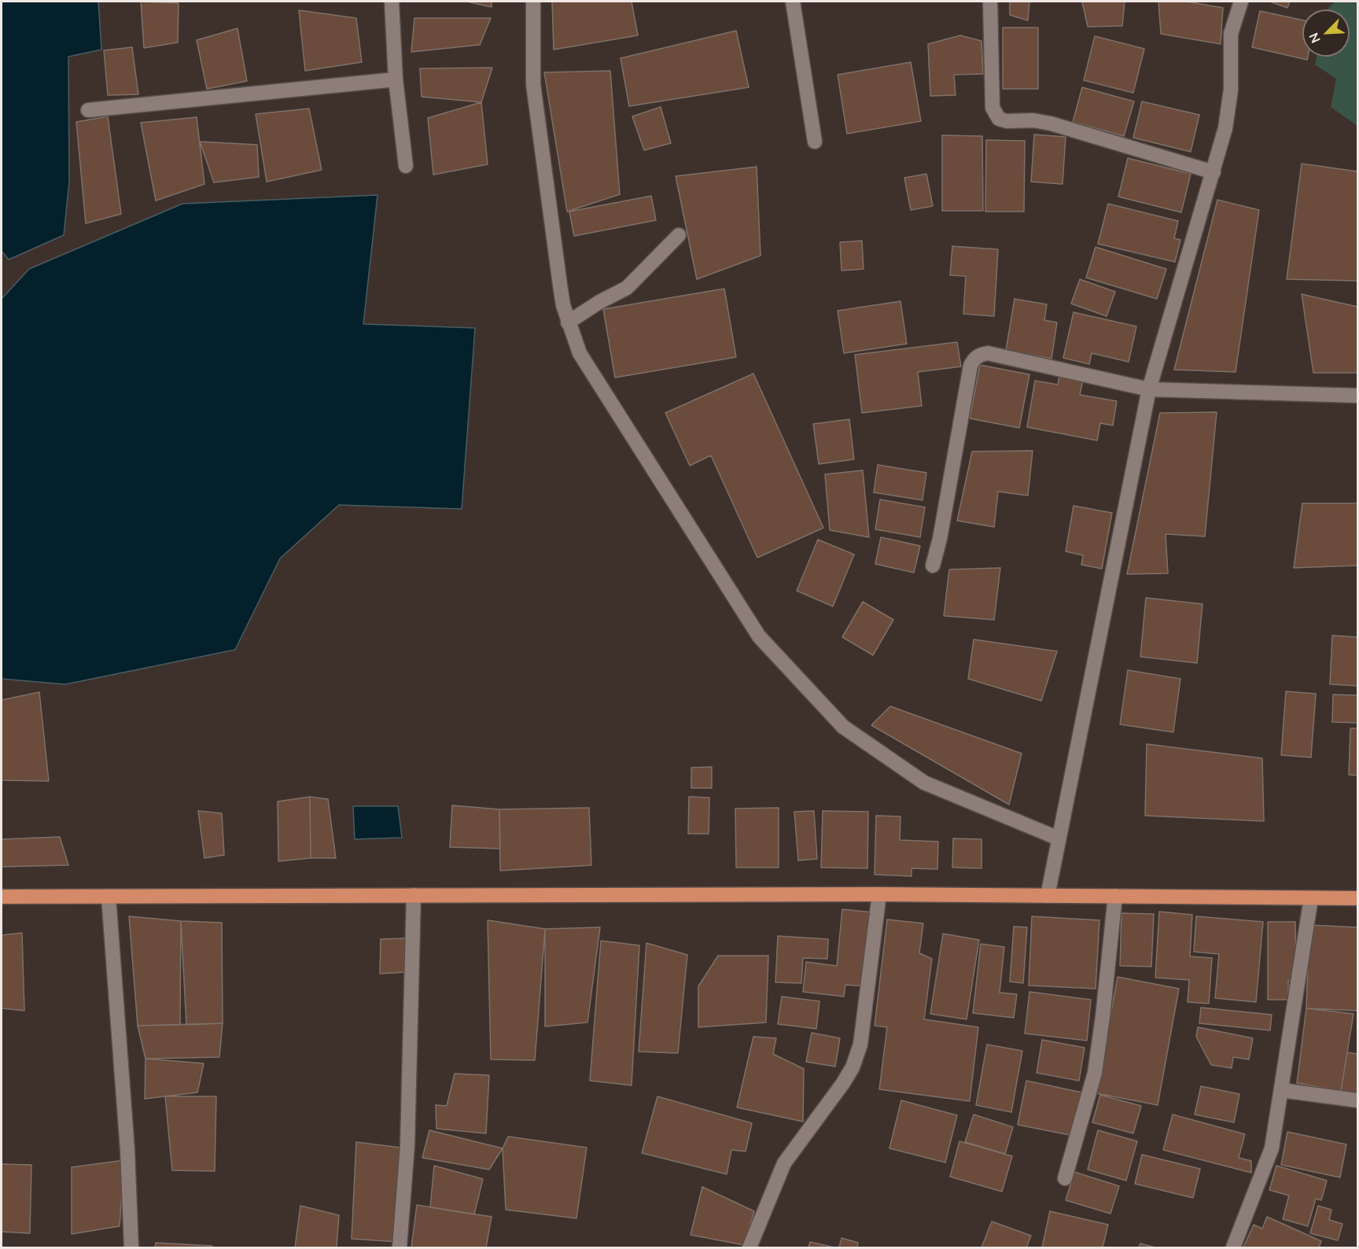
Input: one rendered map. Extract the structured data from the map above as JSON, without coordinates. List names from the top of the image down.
{
  "north": "bottom left"
}
